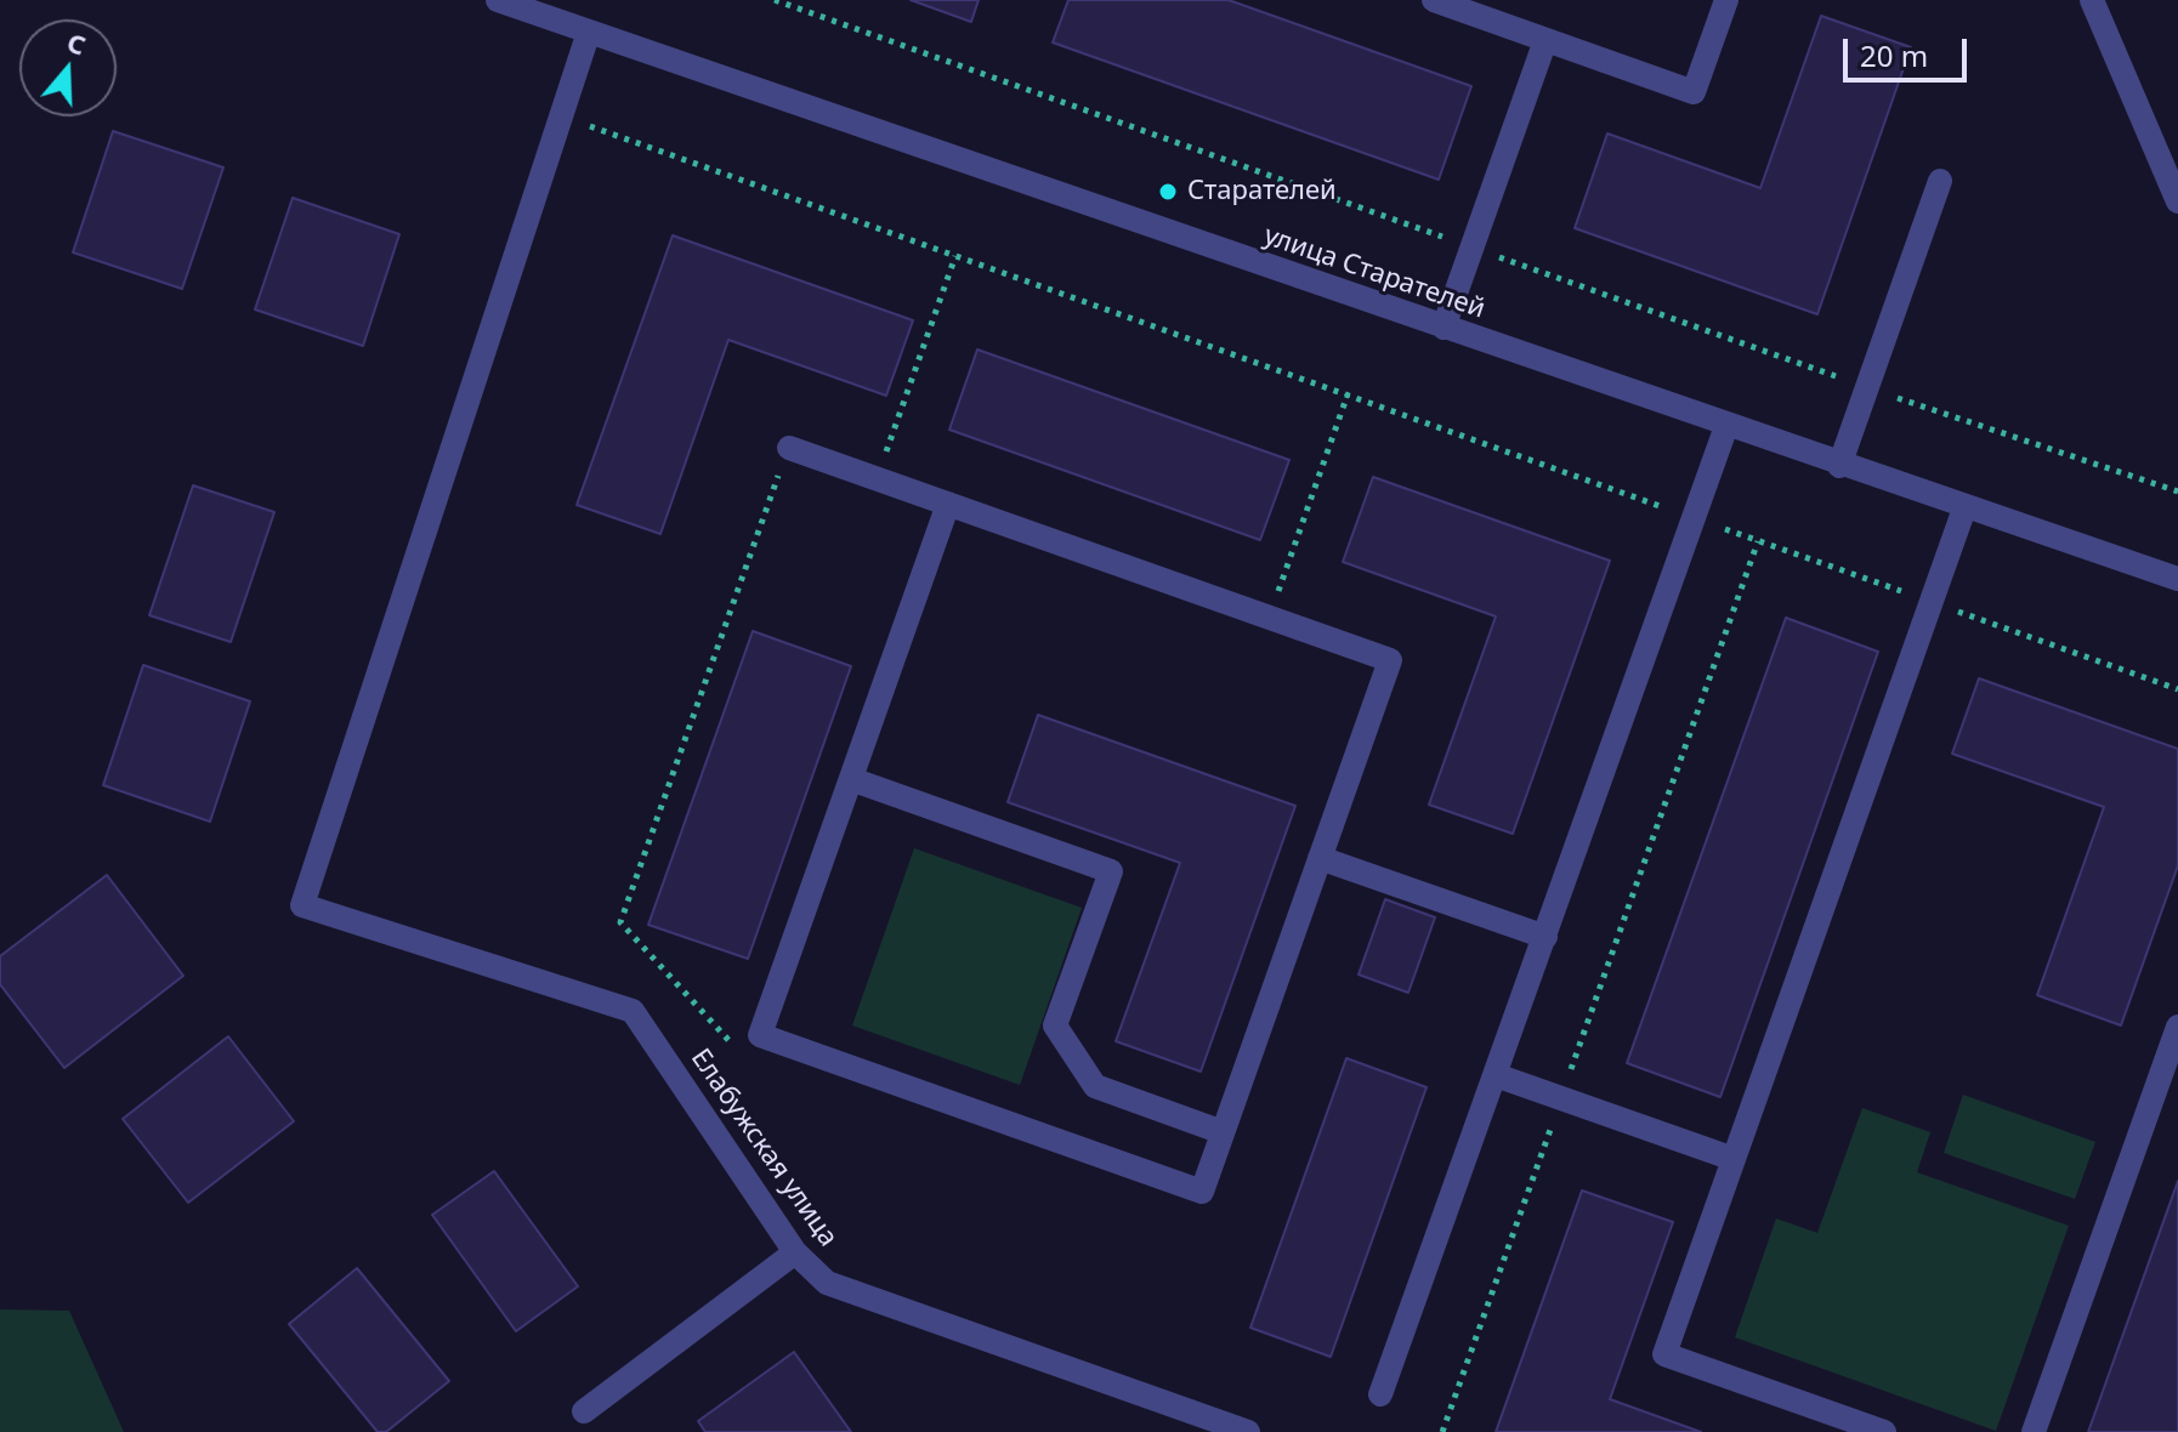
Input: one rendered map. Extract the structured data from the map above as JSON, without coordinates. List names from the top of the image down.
{
  "streets": {
    "street": ["улица Старателей", "Елабужская улица"]
  },
  "places": ["Старателей"],
  "scale_bar": "20 m",
  "north": "top"
}
